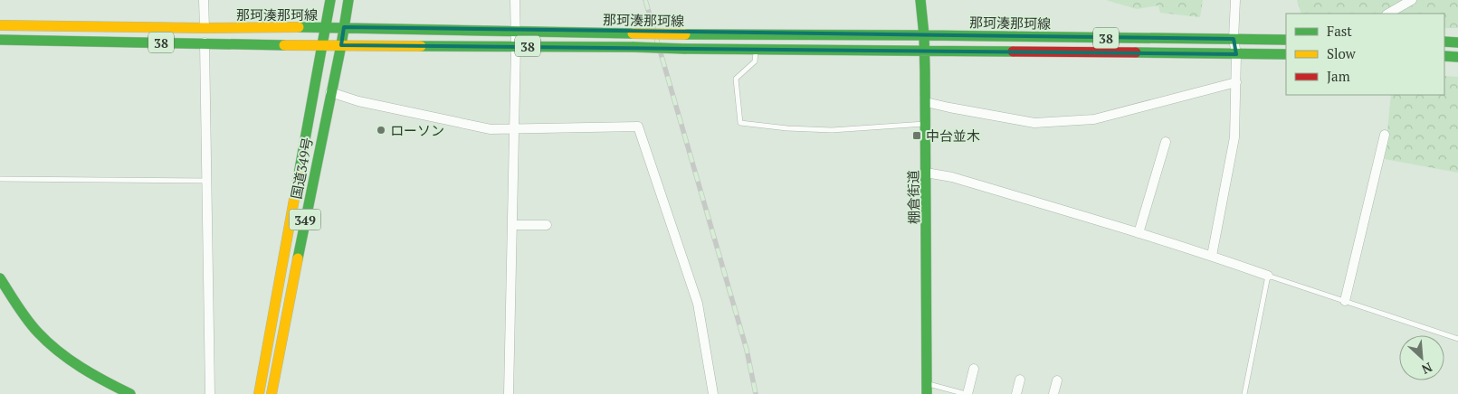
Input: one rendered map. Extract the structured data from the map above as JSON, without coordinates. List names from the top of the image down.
{
  "streets": {
    "main road": [
      "那珂湊那珂線",
      "38",
      "国道349号",
      "棚倉街道",
      "349"
    ]
  },
  "crossings": [
    ["那珂湊那珂線", "国道349号"],
    ["那珂湊那珂線", "棚倉街道"]
  ],
  "places": {
    "other": ["ローソン"],
    "transit": ["中台並木"]
  },
  "legend": ["Fast", "Slow", "Jam"],
  "north": "bottom right"
}
